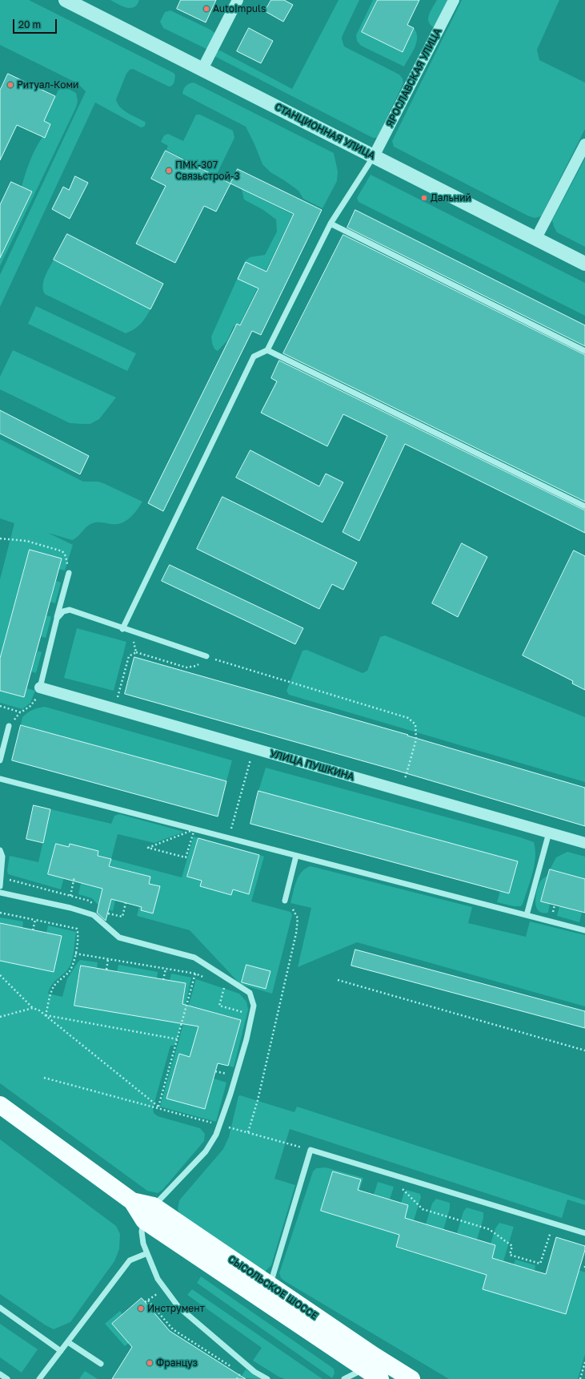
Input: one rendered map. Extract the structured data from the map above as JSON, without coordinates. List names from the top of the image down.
{
  "streets": {
    "main road": ["СЫСОЛЬСКОЕ ШОССЕ"],
    "street": ["ЯРОСЛАВСКАЯ УЛИЦА", "СТАНЦИОННАЯ УЛИЦА", "УЛИЦА ПУШКИНА"]
  },
  "crossings": [
    ["ЯРОСЛАВСКАЯ УЛИЦА", "СТАНЦИОННАЯ УЛИЦА"]
  ],
  "places": [
    "AutoImpuls",
    "Ритуал-Коми",
    "ПМК-307 Связьстрой-3",
    "Дальний",
    "Инструмент",
    "Француз"
  ],
  "scale_bar": "20 m"
}
